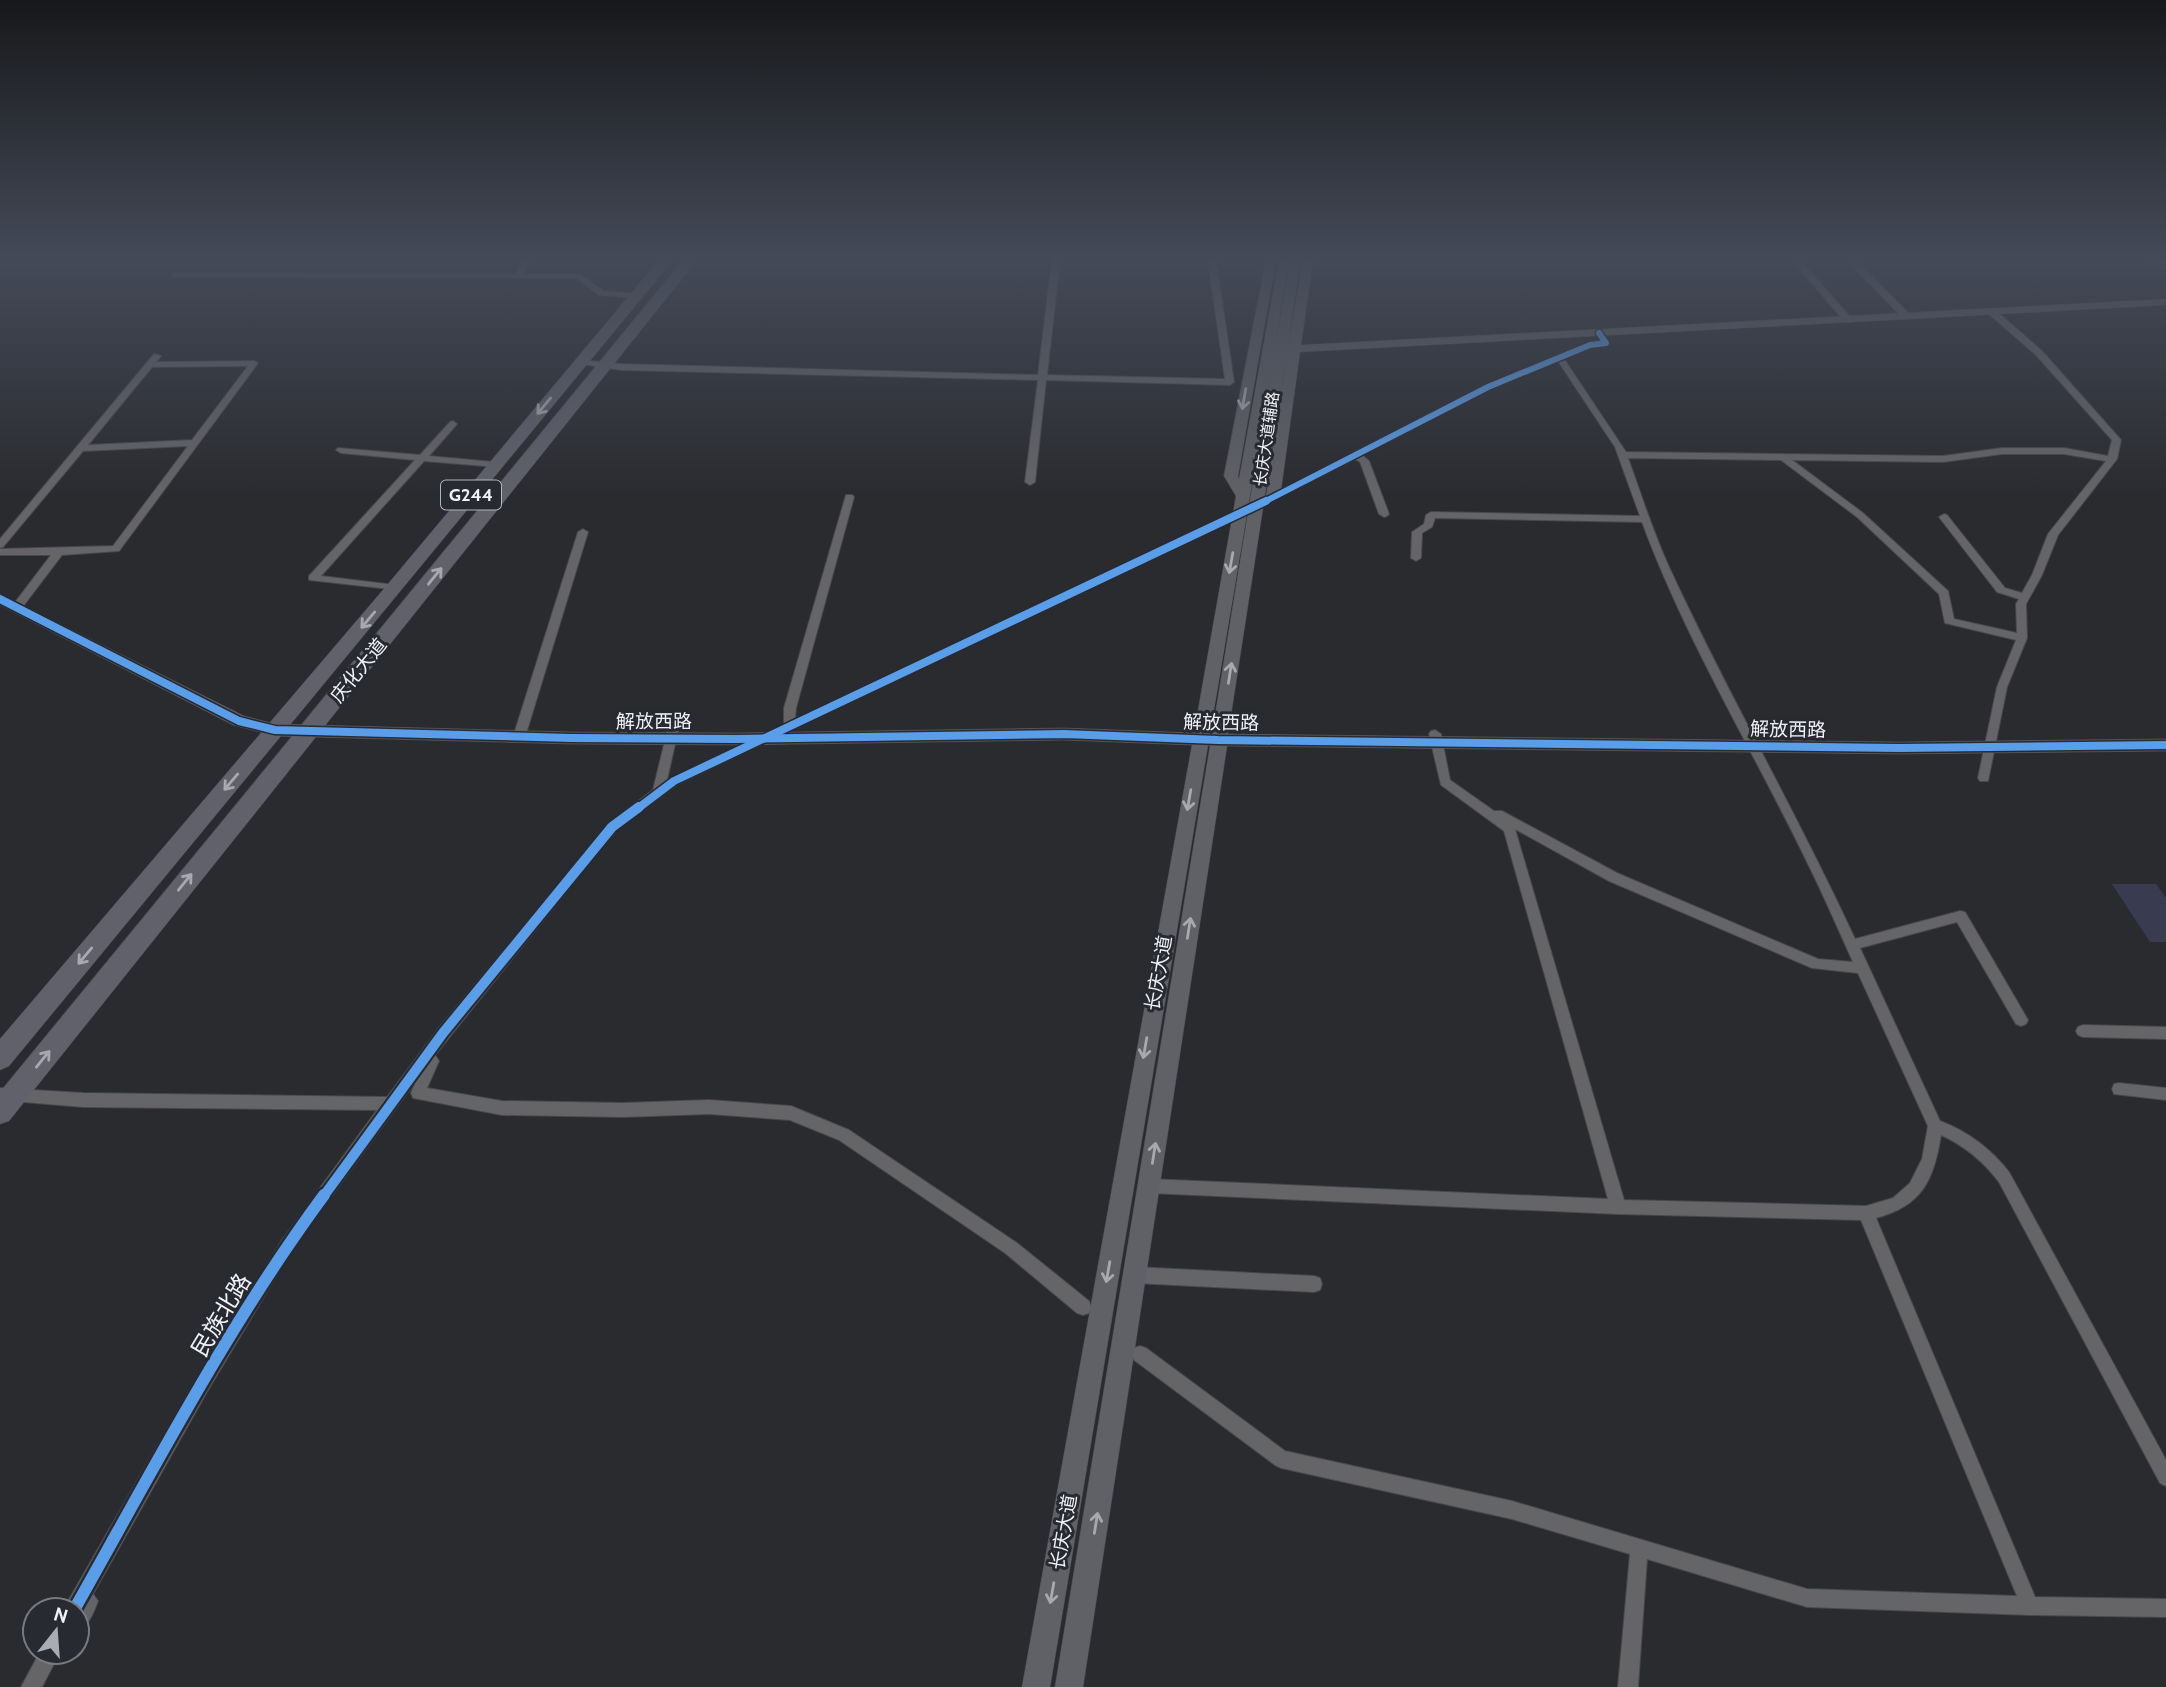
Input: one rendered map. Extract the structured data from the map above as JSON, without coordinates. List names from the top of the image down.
{
  "streets": {
    "highway": ["G244", "庆化大道"],
    "street": [
      "长庆大道辅路",
      "解放西路",
      "长庆大道",
      "民族北路"
    ]
  },
  "crossings": [
    ["长庆大道辅路", "长庆大道"],
    ["庆化大道", "解放西路"],
    ["解放西路", "长庆大道"]
  ],
  "north": "top"
}
